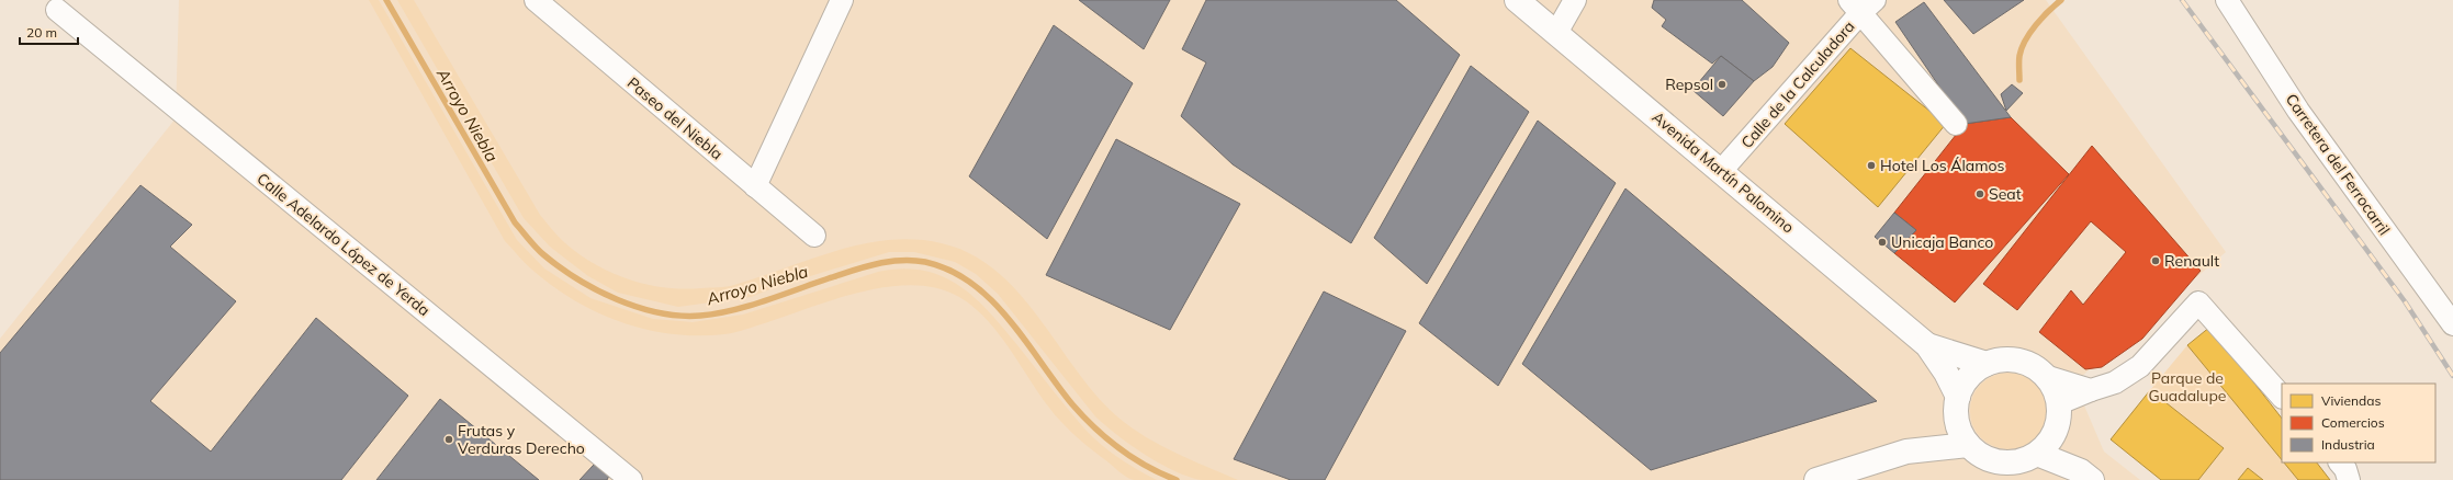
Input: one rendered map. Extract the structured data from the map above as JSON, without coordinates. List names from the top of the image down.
{
  "streets": {
    "main road": ["Avenida Martín Palomino"],
    "street": [
      "Calle de la Calculadora",
      "Paseo del Niebla",
      "Carretera del Ferrocarril",
      "Calle Adelardo López de Yerda"
    ]
  },
  "crossings": [
    ["Calle de la Calculadora", "Avenida Martín Palomino"]
  ],
  "water": ["Arroyo Niebla"],
  "parks": ["Parque de Guadalupe"],
  "places": [
    "Repsol",
    "Hotel Los Álamos",
    "Seat",
    "Unicaja Banco",
    "Renault",
    "Frutas y Verduras Derecho"
  ],
  "legend": ["Viviendas", "Comercios", "Industria"],
  "scale_bar": "20 m"
}
